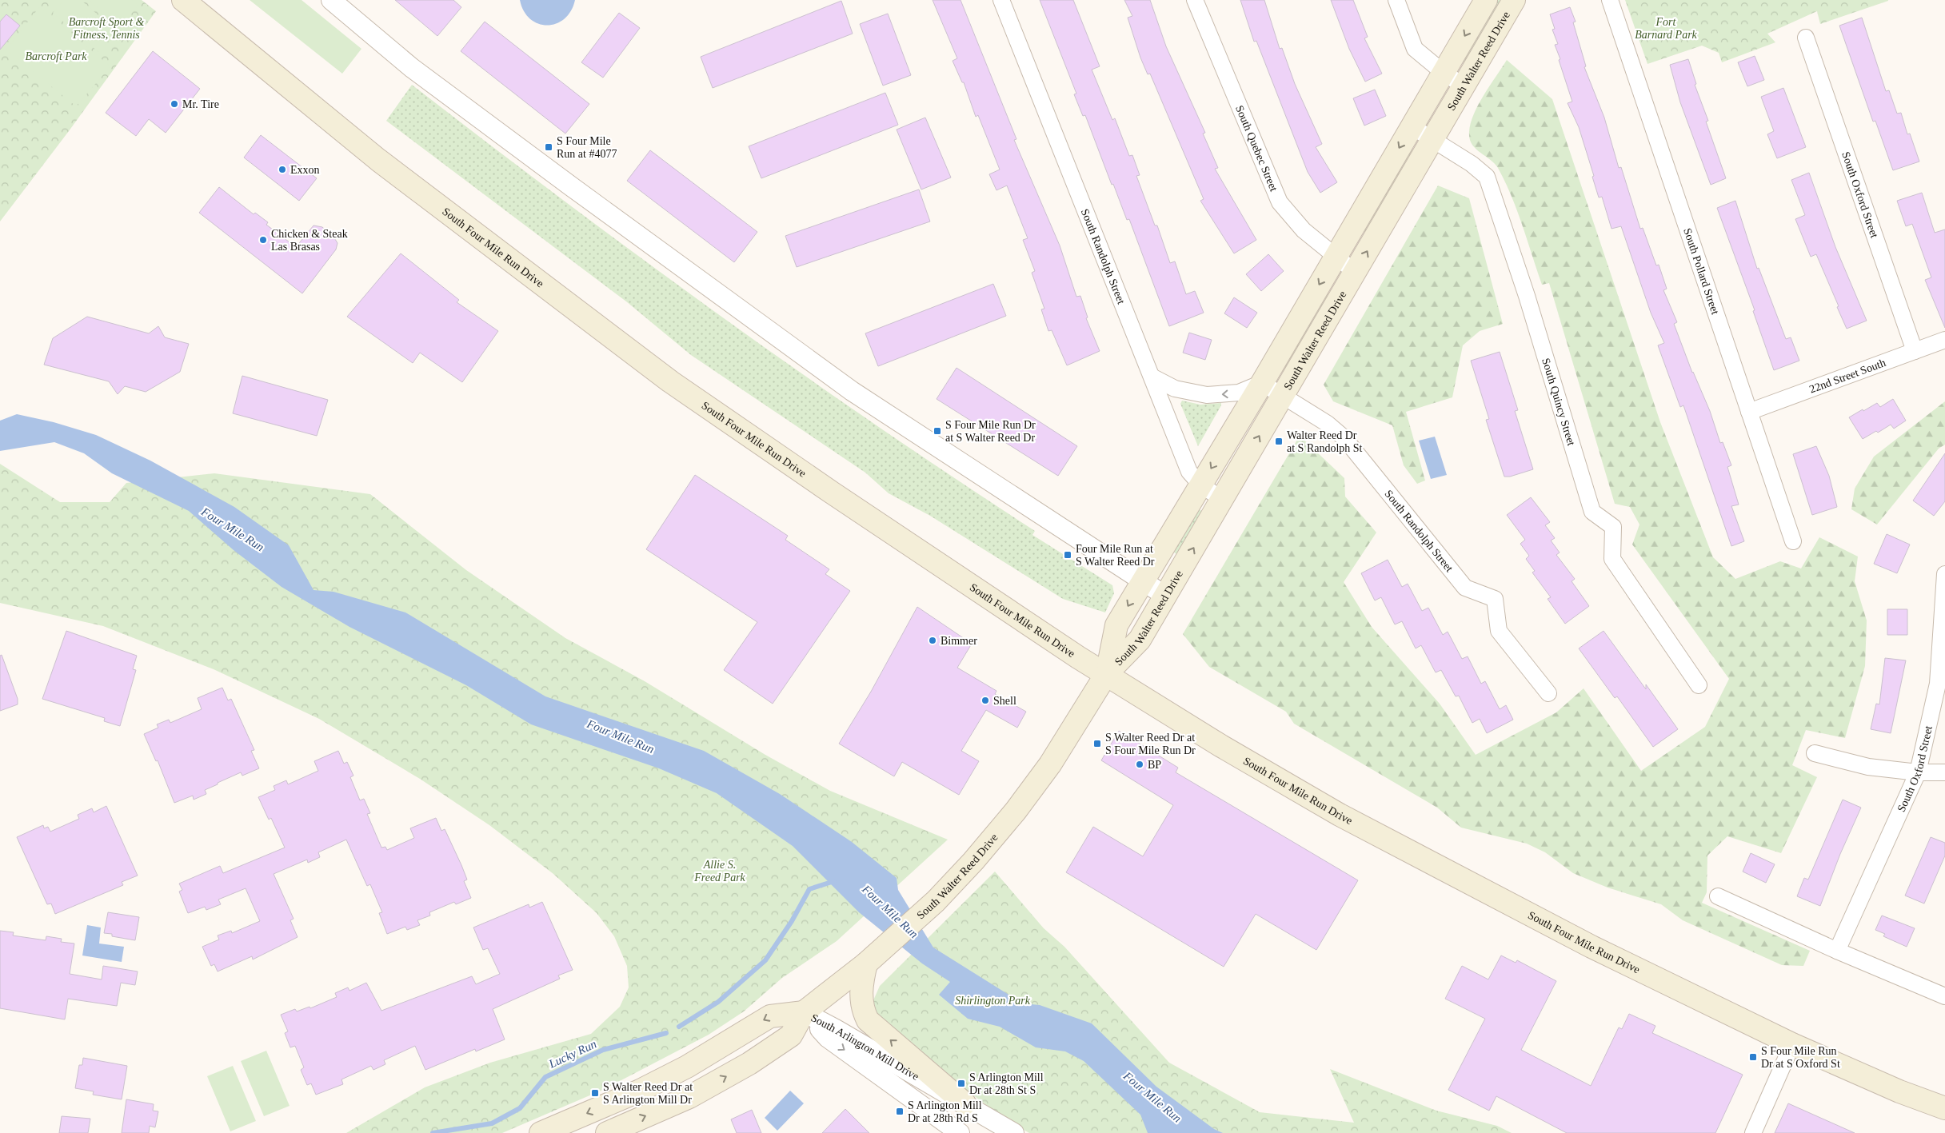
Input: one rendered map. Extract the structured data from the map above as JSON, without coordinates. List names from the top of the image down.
{
  "streets": {
    "main road": ["South Walter Reed Drive", "South Four Mile Run Drive"],
    "street": [
      "South Quebec Street",
      "South Oxford Street",
      "South Randolph Street",
      "South Pollard Street",
      "22nd Street South",
      "South Quincy Street",
      "South Arlington Mill Drive"
    ]
  },
  "crossings": [
    ["South Walter Reed Drive", "South Quebec Street"],
    ["South Walter Reed Drive", "South Four Mile Run Drive"],
    ["South Walter Reed Drive", "South Randolph Street"],
    ["South Walter Reed Drive", "South Quincy Street"],
    ["South Walter Reed Drive", "South Arlington Mill Drive"],
    ["South Oxford Street", "22nd Street South"],
    ["South Pollard Street", "22nd Street South"]
  ],
  "water": ["Four Mile Run", "Lucky Run"],
  "parks": [
    "Barcroft Sport & Fitness, Tennis",
    "Fort Barnard Park",
    "Barcroft Park",
    "Allie S. Freed Park",
    "Shirlington Park"
  ],
  "places": {
    "other": [
      "Mr. Tire",
      "Exxon",
      "Chicken & Steak Las Brasas",
      "Bimmer",
      "Shell",
      "BP"
    ],
    "transit": [
      "S Four Mile Run at #4077",
      "S Four Mile Run Dr at S Walter Reed Dr",
      "Walter Reed Dr at S Randolph St",
      "Four Mile Run at S Walter Reed Dr",
      "S Walter Reed Dr at S Four Mile Run Dr",
      "S Four Mile Run Dr at S Oxford St",
      "S Arlington Mill Dr at 28th St S",
      "S Walter Reed Dr at S Arlington Mill Dr",
      "S Arlington Mill Dr at 28th Rd S"
    ]
  }
}
